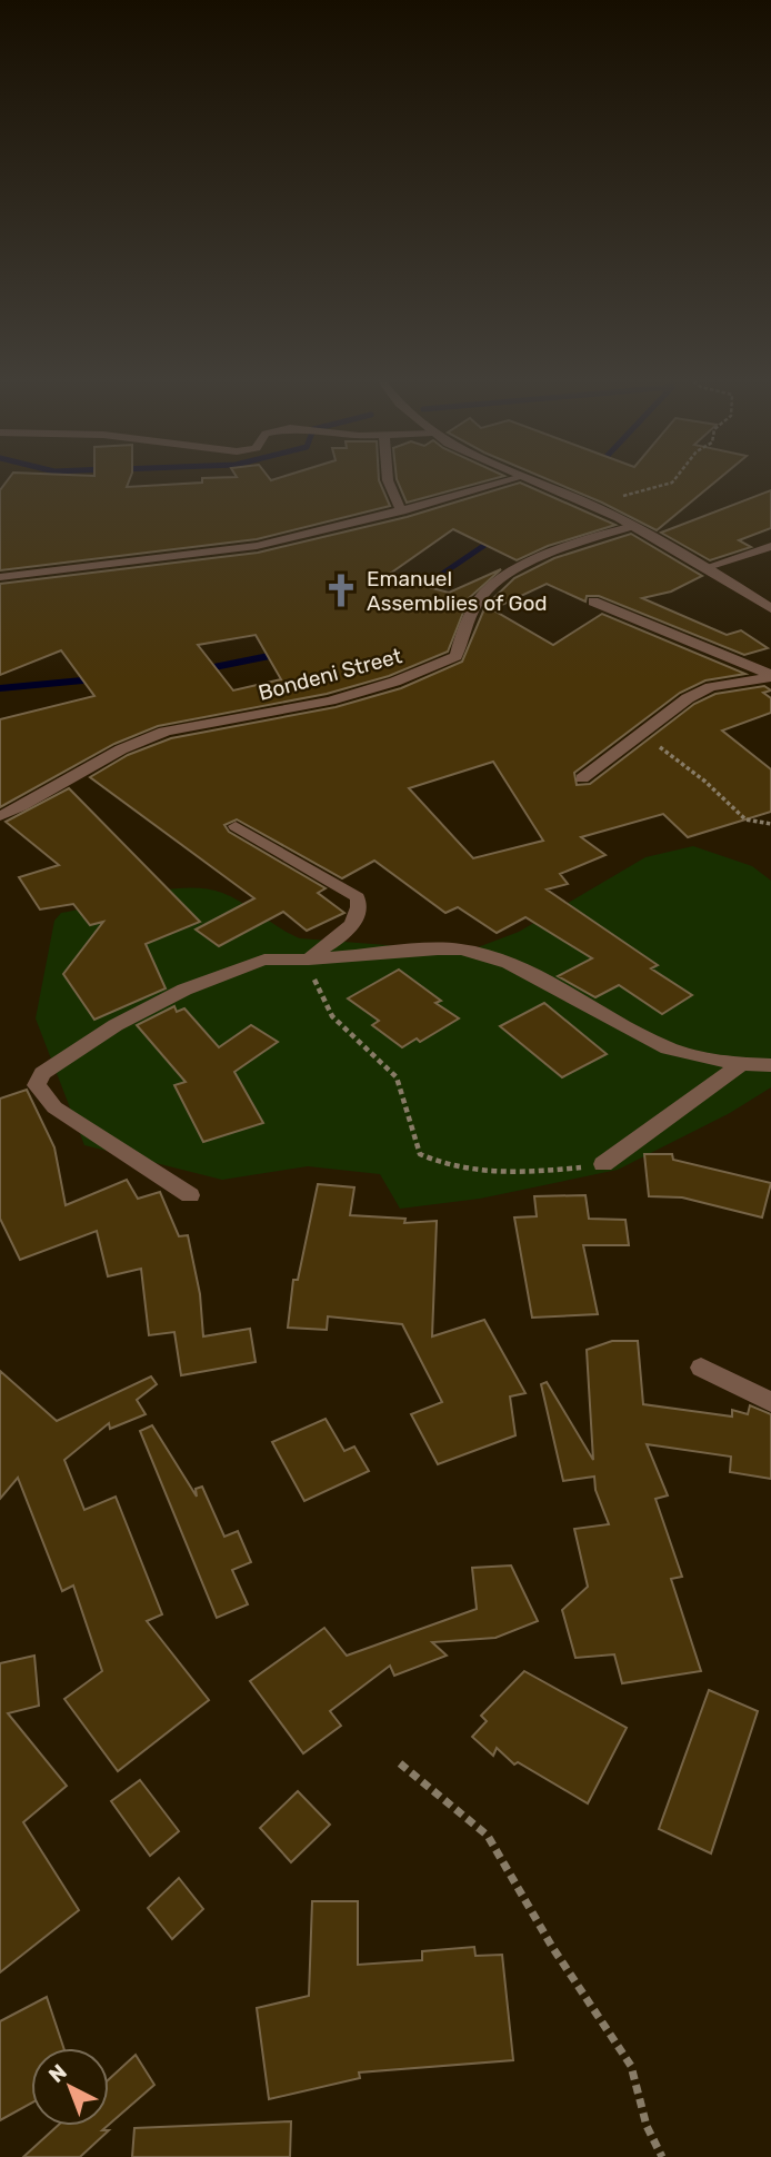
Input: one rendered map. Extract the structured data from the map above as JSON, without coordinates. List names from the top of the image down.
{
  "streets": {
    "street": ["Bondeni Street"]
  },
  "places": {
    "church": ["Emanuel Assemblies of God"]
  },
  "north": "top left"
}
